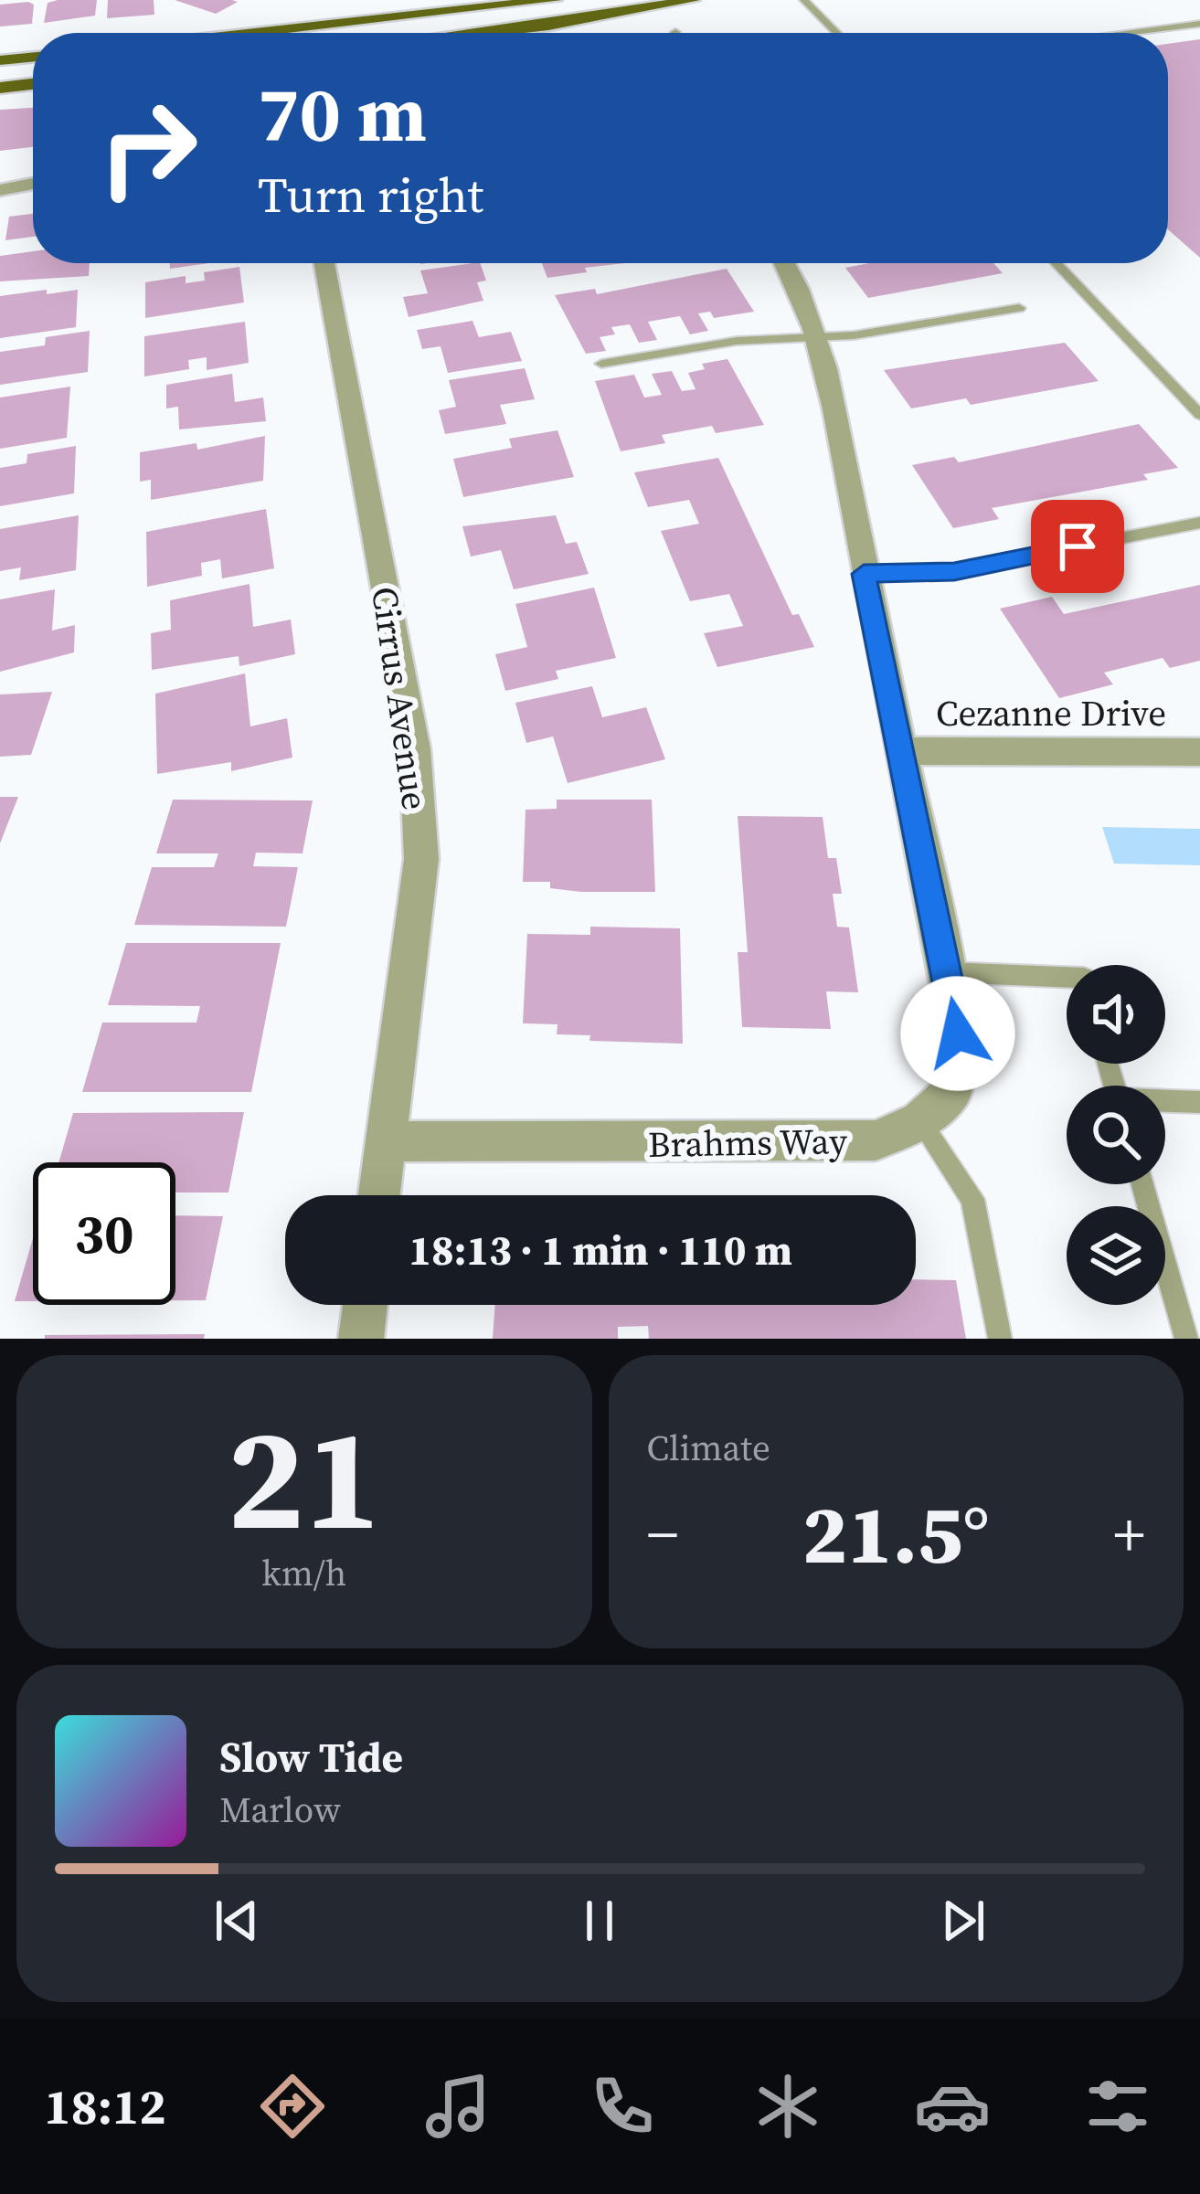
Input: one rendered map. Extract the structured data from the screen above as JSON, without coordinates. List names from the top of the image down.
{
  "streets": {
    "street": ["Cirrus Avenue", "Cezanne Drive", "Brahms Way"]
  },
  "crossings": [
    ["Cirrus Avenue", "Brahms Way"],
    ["Cezanne Drive", "Brahms Way"]
  ],
  "page": {
    "turn": ["70 m", "Turn right"],
    "limit": "30",
    "trip": "18:13 · 1 min · 110 m",
    "tile": [
      ["21", "km/h"],
      "Climate"
    ],
    "heat": ["−", "21.5°", "+"],
    "song": ["Slow Tide", "Marlow"],
    "tabs": "18:12"
  }
}
